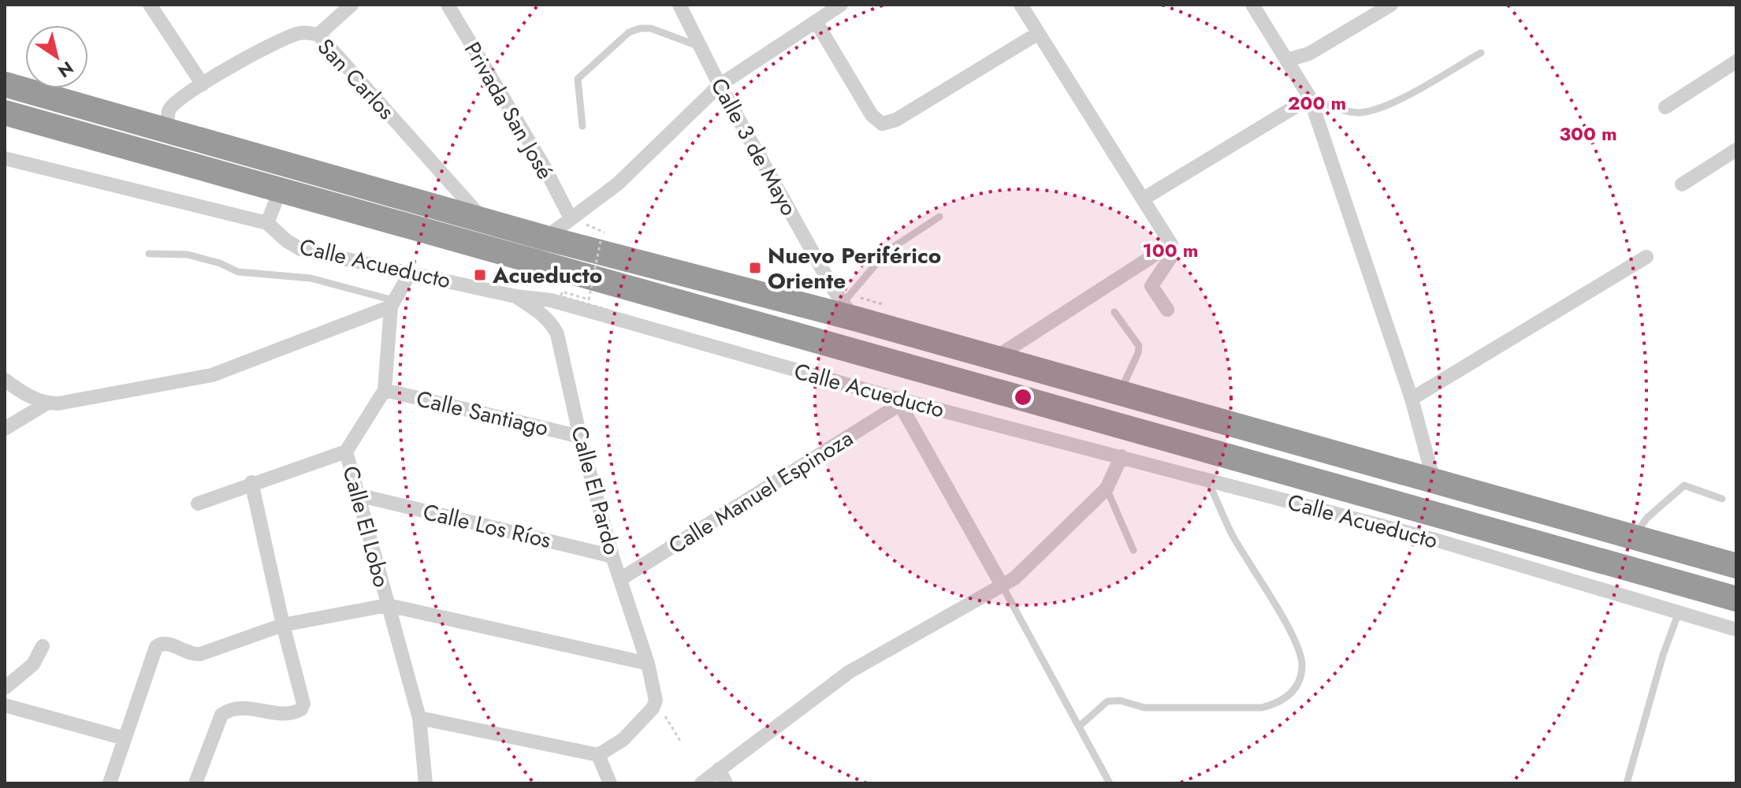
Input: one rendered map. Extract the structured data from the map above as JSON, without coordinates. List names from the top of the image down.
{
  "streets": {
    "street": [
      "San Carlos",
      "Privada San José",
      "Calle 3 de Mayo",
      "Calle Acueducto",
      "Calle Santiago",
      "Calle El Pardo",
      "Calle Manuel Espinoza",
      "Calle Los Ríos",
      "Calle El Lobo"
    ]
  },
  "crossings": [
    ["Calle Acueducto", "Calle El Pardo"],
    ["Calle Acueducto", "Calle Manuel Espinoza"],
    ["Calle Acueducto", "Calle El Lobo"],
    ["Calle Santiago", "Calle El Pardo"],
    ["Calle Santiago", "Calle El Lobo"],
    ["Calle El Pardo", "Calle Manuel Espinoza"],
    ["Calle El Pardo", "Calle Los Ríos"],
    ["Calle Los Ríos", "Calle El Lobo"]
  ],
  "places": {
    "transit": ["Nuevo Periférico Oriente", "Acueducto"]
  },
  "north": "bottom right",
  "rings": ["200 m", "300 m", "100 m"]
}
